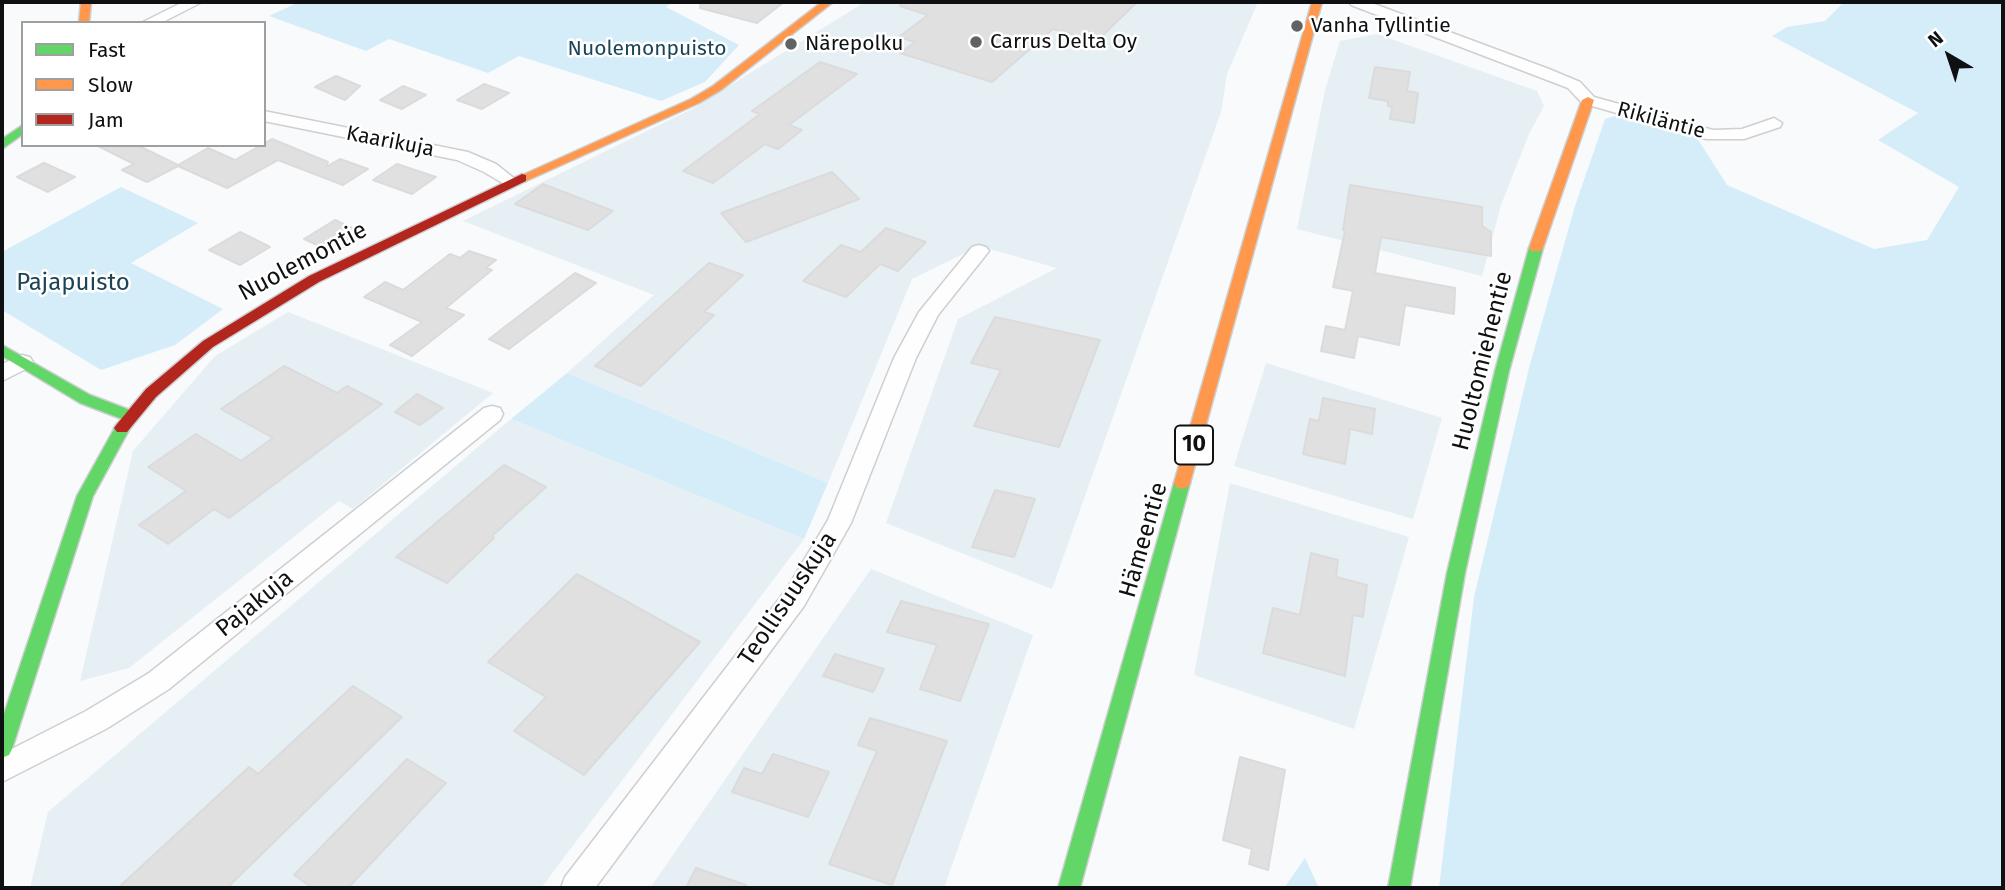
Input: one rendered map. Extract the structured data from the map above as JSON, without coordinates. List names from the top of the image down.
{
  "streets": {
    "main road": [
      "Nuolemontie",
      "Huoltomiehentie",
      "10",
      "Hämeentie"
    ],
    "street": [
      "Rikiläntie",
      "Kaarikuja",
      "Teollisuuskuja",
      "Pajakuja"
    ]
  },
  "crossings": [
    ["Rikiläntie", "Huoltomiehentie"],
    ["Kaarikuja", "Nuolemontie"]
  ],
  "parks": ["Nuolemonpuisto", "Pajapuisto"],
  "places": ["Vanha Tyllintie", "Carrus Delta Oy", "Närepolku"],
  "legend": ["Fast", "Slow", "Jam"],
  "north": "top left"
}
